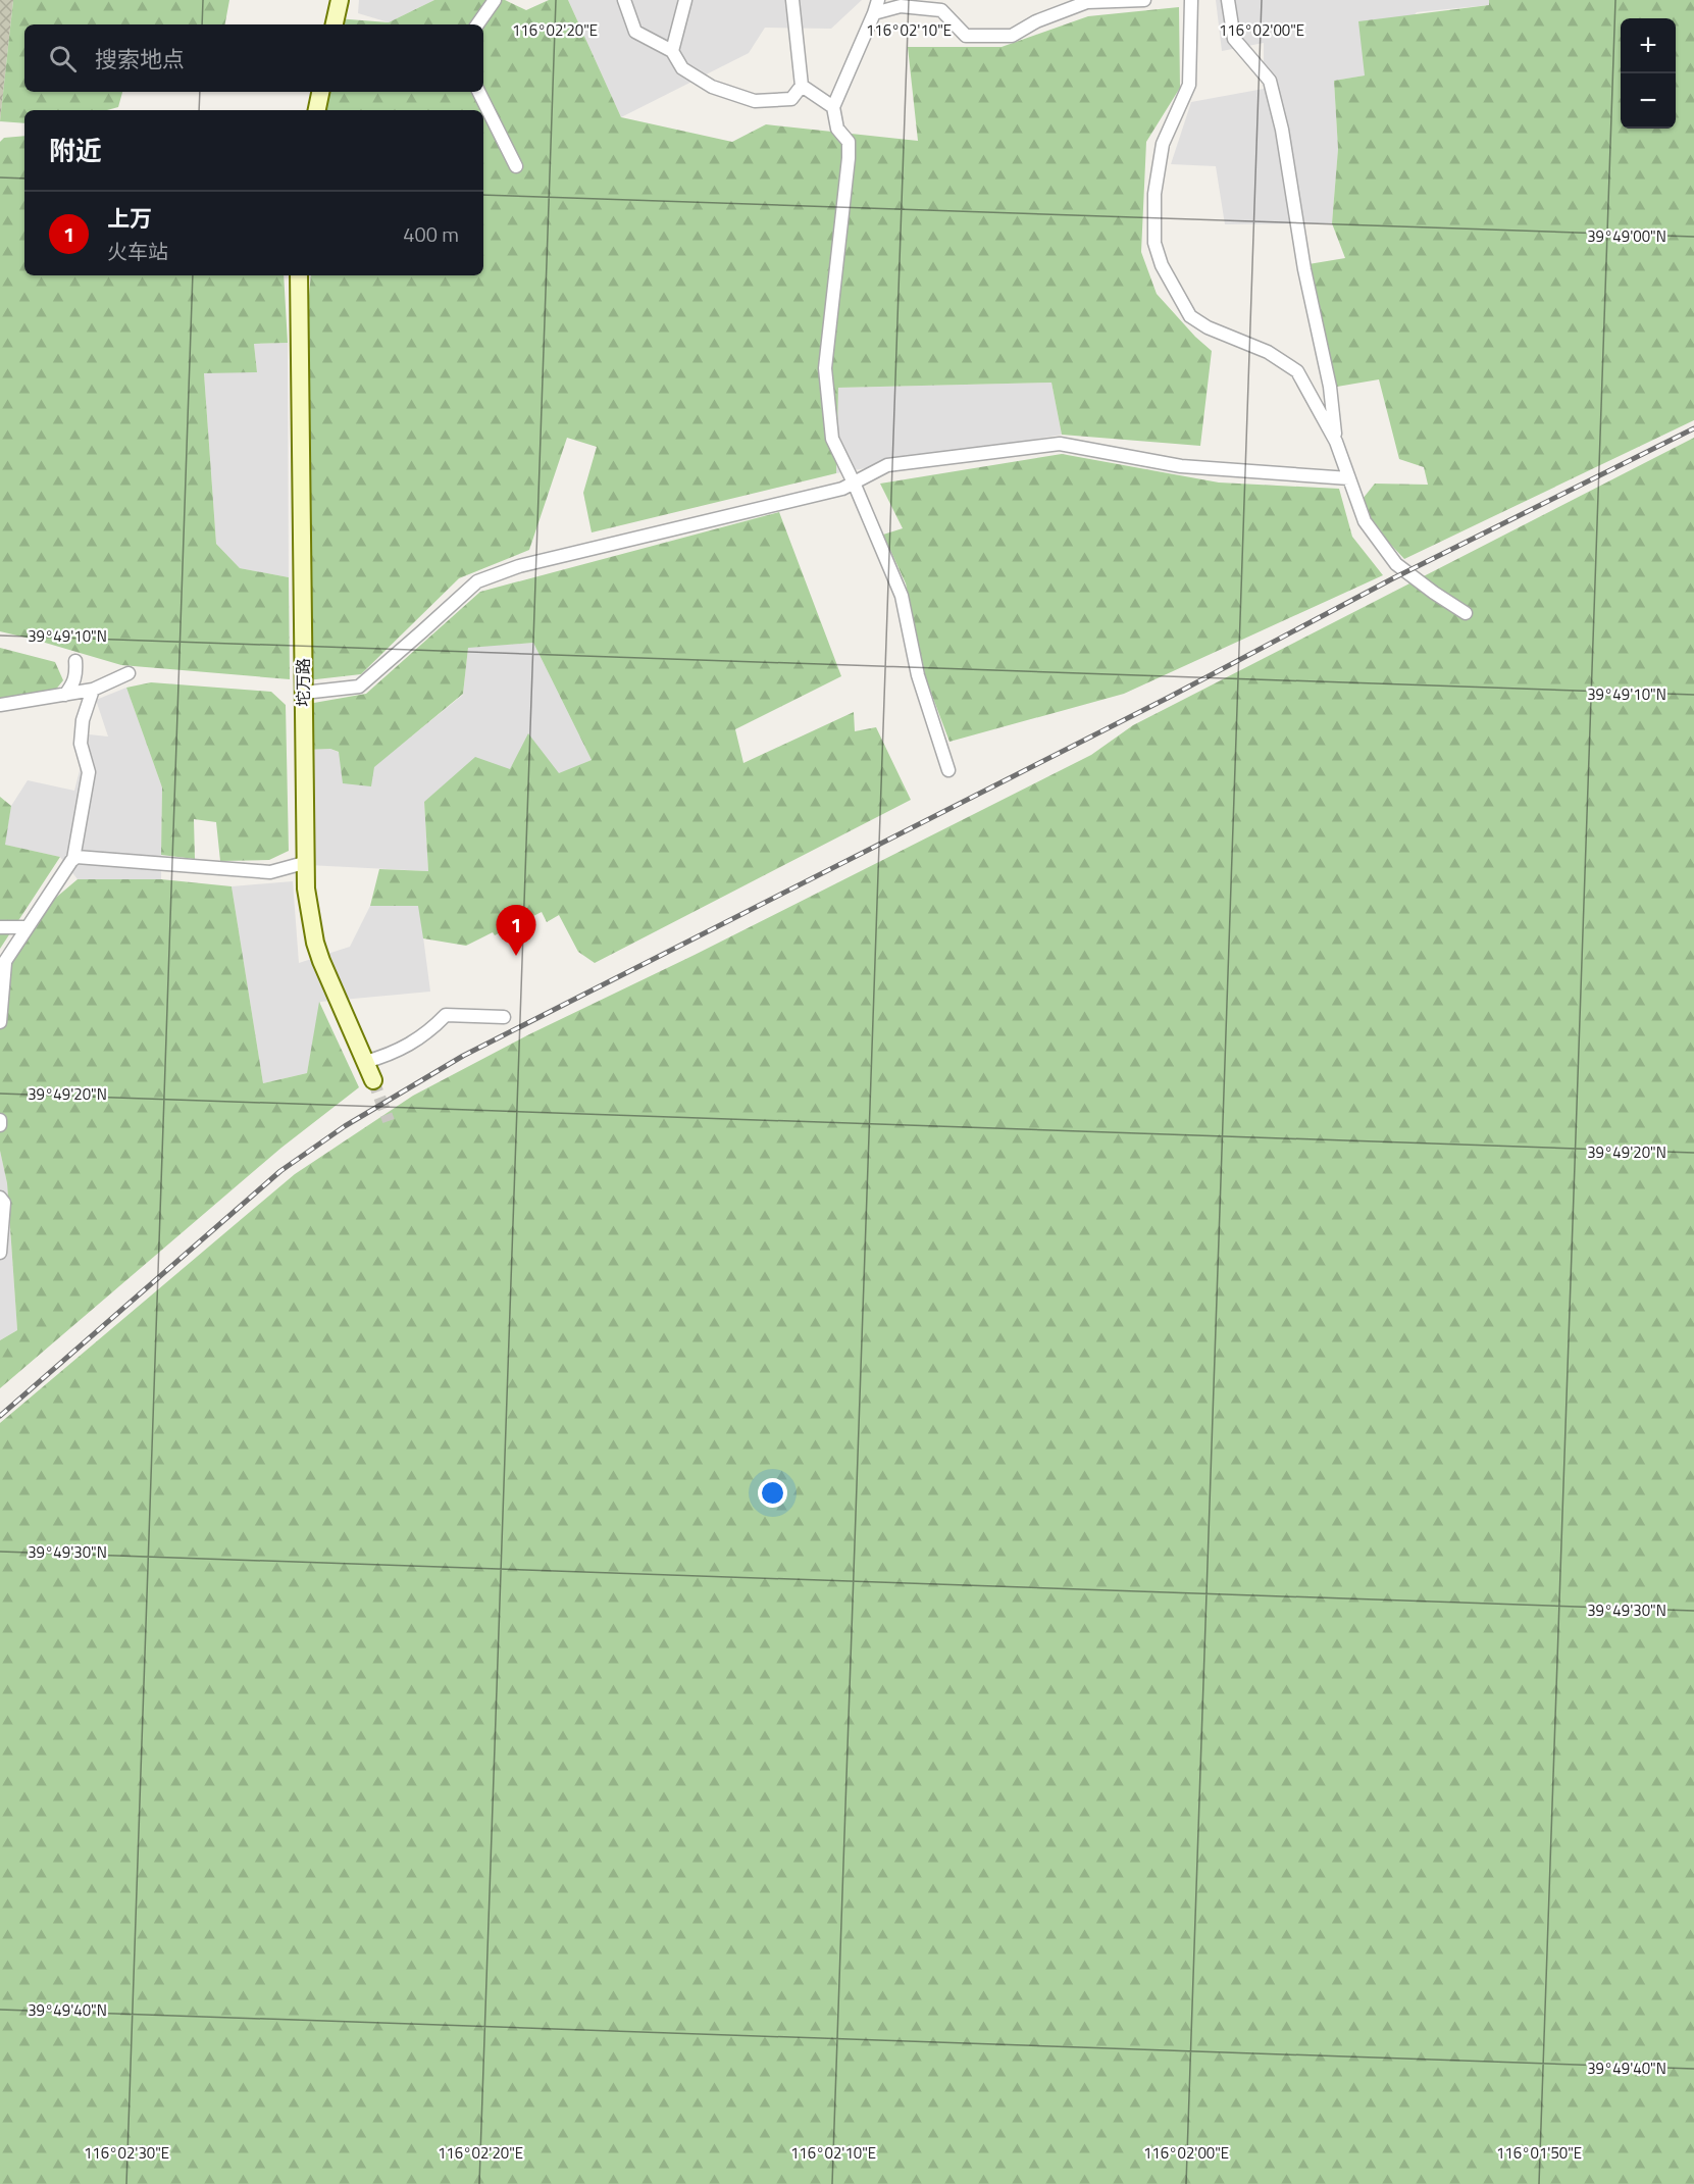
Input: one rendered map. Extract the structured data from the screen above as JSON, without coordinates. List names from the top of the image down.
{
  "streets": {
    "main road": ["坨万路"]
  },
  "page": {
    "map_buttons": ["+", "−"],
    "search": "搜索地点",
    "heading": "附近",
    "list": [
      {
        "mark": "1",
        "name": "上万",
        "note": "火车站",
        "value": "400 m"
      }
    ],
    "pins": "1"
  },
  "coordinates": [
    "116°02'20\"E",
    "116°02'10\"E",
    "116°02'00\"E",
    "39°49'00\"N",
    "39°49'10\"N",
    "39°49'20\"N",
    "39°49'30\"N",
    "39°49'40\"N",
    "116°02'30\"E",
    "116°01'50\"E"
  ]
}
